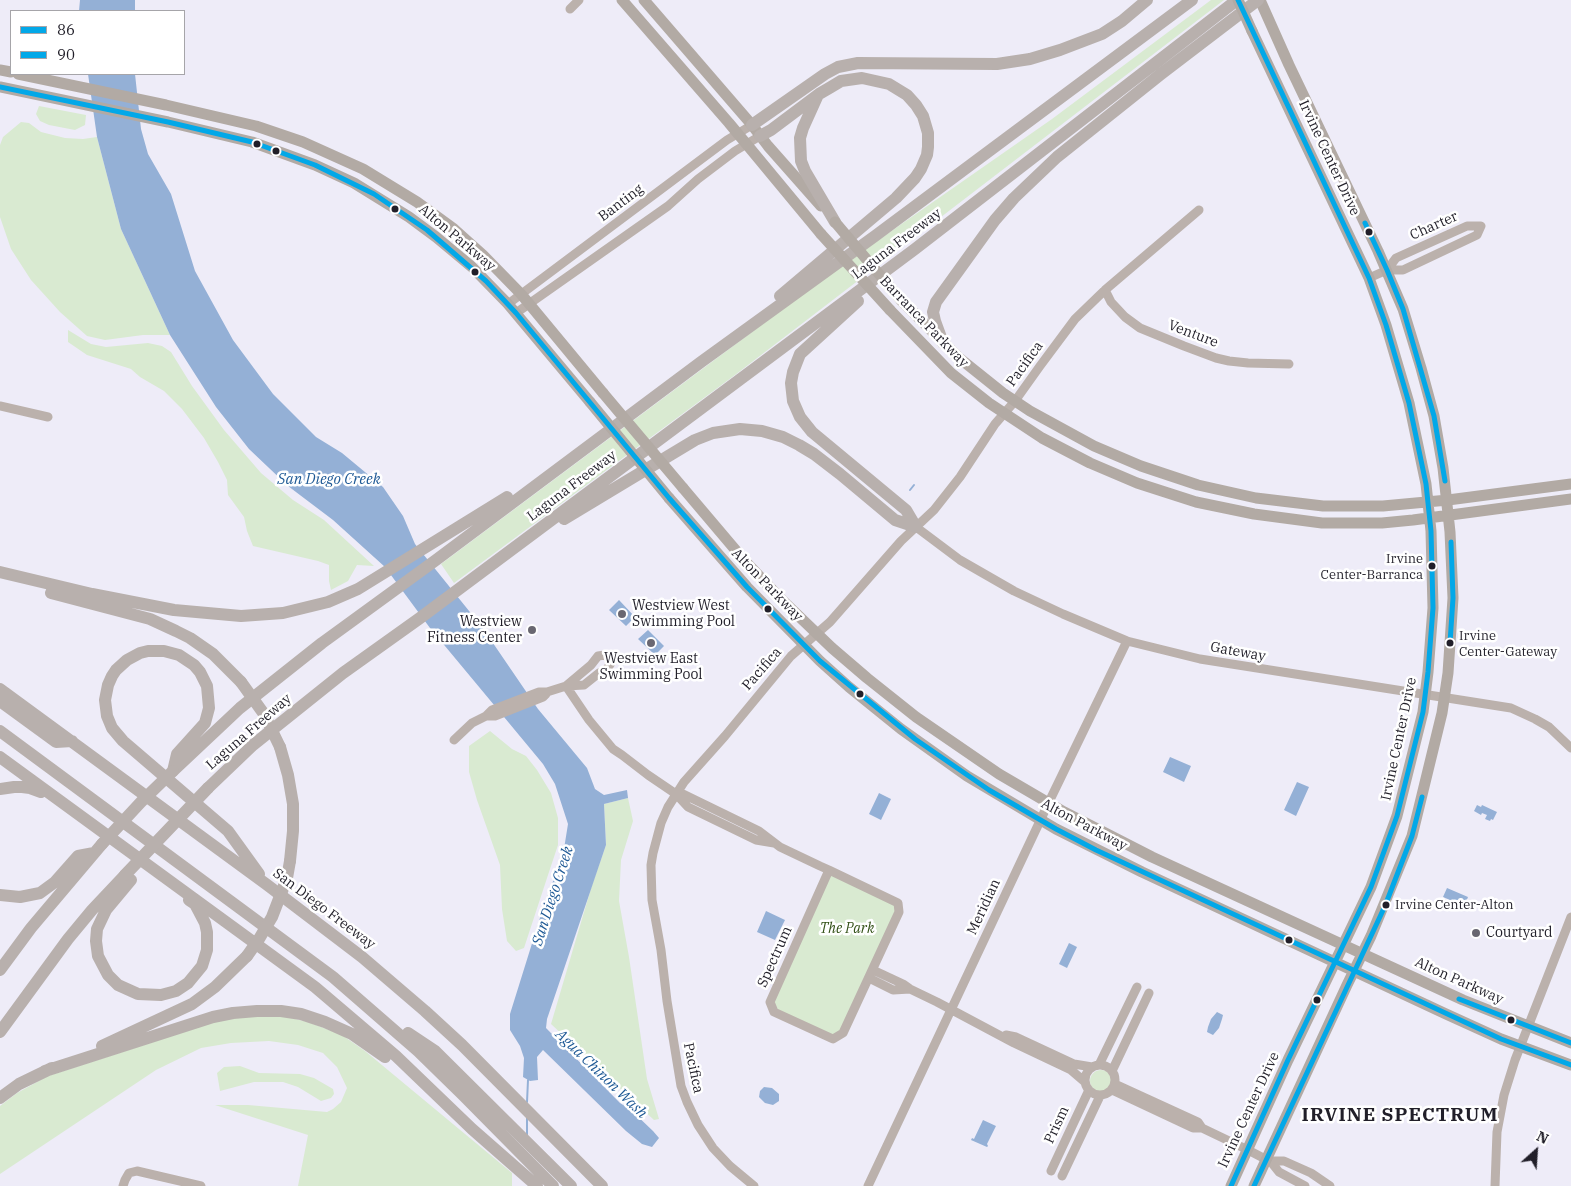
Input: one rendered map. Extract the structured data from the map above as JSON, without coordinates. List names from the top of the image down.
{
  "streets": {
    "highway": ["Laguna Freeway", "San Diego Freeway"],
    "main road": ["Irvine Center Drive", "Alton Parkway", "Barranca Parkway"],
    "street": [
      "Banting",
      "Charter",
      "Venture",
      "Pacifica",
      "Gateway",
      "Meridian",
      "Spectrum",
      "Prism"
    ]
  },
  "crossings": [
    ["Irvine Center Drive", "Charter"],
    ["Irvine Center Drive", "Alton Parkway"],
    ["Irvine Center Drive", "Laguna Freeway"],
    ["Irvine Center Drive", "Barranca Parkway"],
    ["Irvine Center Drive", "Gateway"],
    ["Banting", "Alton Parkway"],
    ["Banting", "Barranca Parkway"],
    ["Alton Parkway", "Pacifica"],
    ["Alton Parkway", "Meridian"],
    ["Barranca Parkway", "Pacifica"],
    ["Venture", "Pacifica"],
    ["Pacifica", "Gateway"],
    ["Pacifica", "Spectrum"],
    ["Gateway", "Meridian"]
  ],
  "districts": ["IRVINE SPECTRUM"],
  "water": ["San Diego Creek", "Agua Chinon Wash"],
  "parks": ["The Park"],
  "places": [
    "Irvine Center-Barranca",
    "Westview West Swimming Pool",
    "Westview Fitness Center",
    "Westview East Swimming Pool",
    "Irvine Center-Gateway",
    "Irvine Center-Alton",
    "Courtyard"
  ],
  "lines": ["transit line 90", "transit line 86"],
  "legend": ["86", "90"],
  "north": "top right"
}
